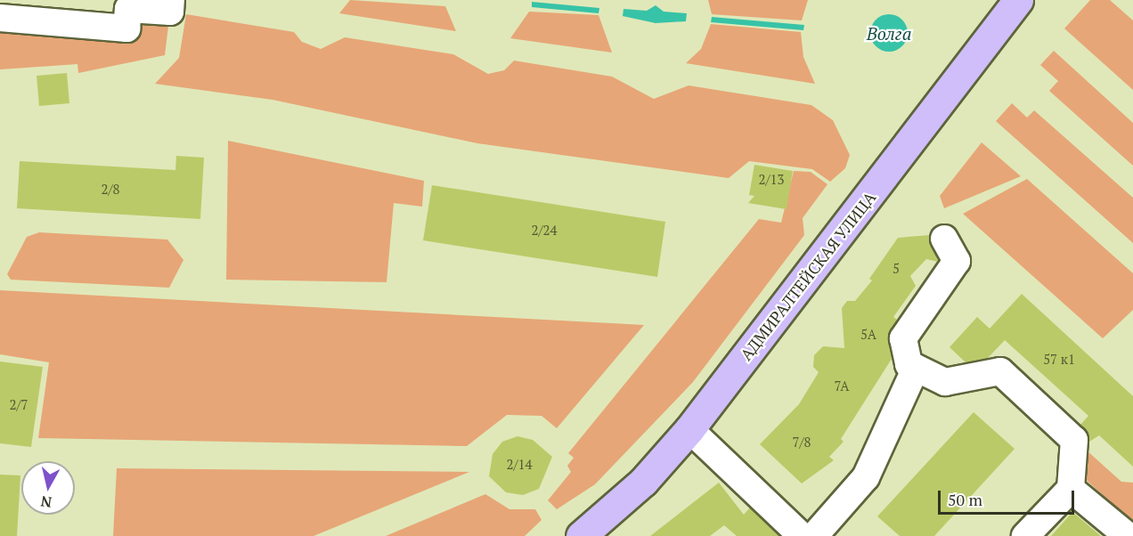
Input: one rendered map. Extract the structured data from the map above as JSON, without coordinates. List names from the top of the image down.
{
  "streets": {
    "main road": ["АДМИРАЛТЕЙСКАЯ УЛИЦА"]
  },
  "water": ["Волга"],
  "house_numbers": [
    "2/13",
    "2/8",
    "2/24",
    "5",
    "5А",
    "57 к1",
    "7А",
    "2/7",
    "7/8",
    "2/14"
  ],
  "scale_bar": "50 m",
  "north": "bottom"
}
